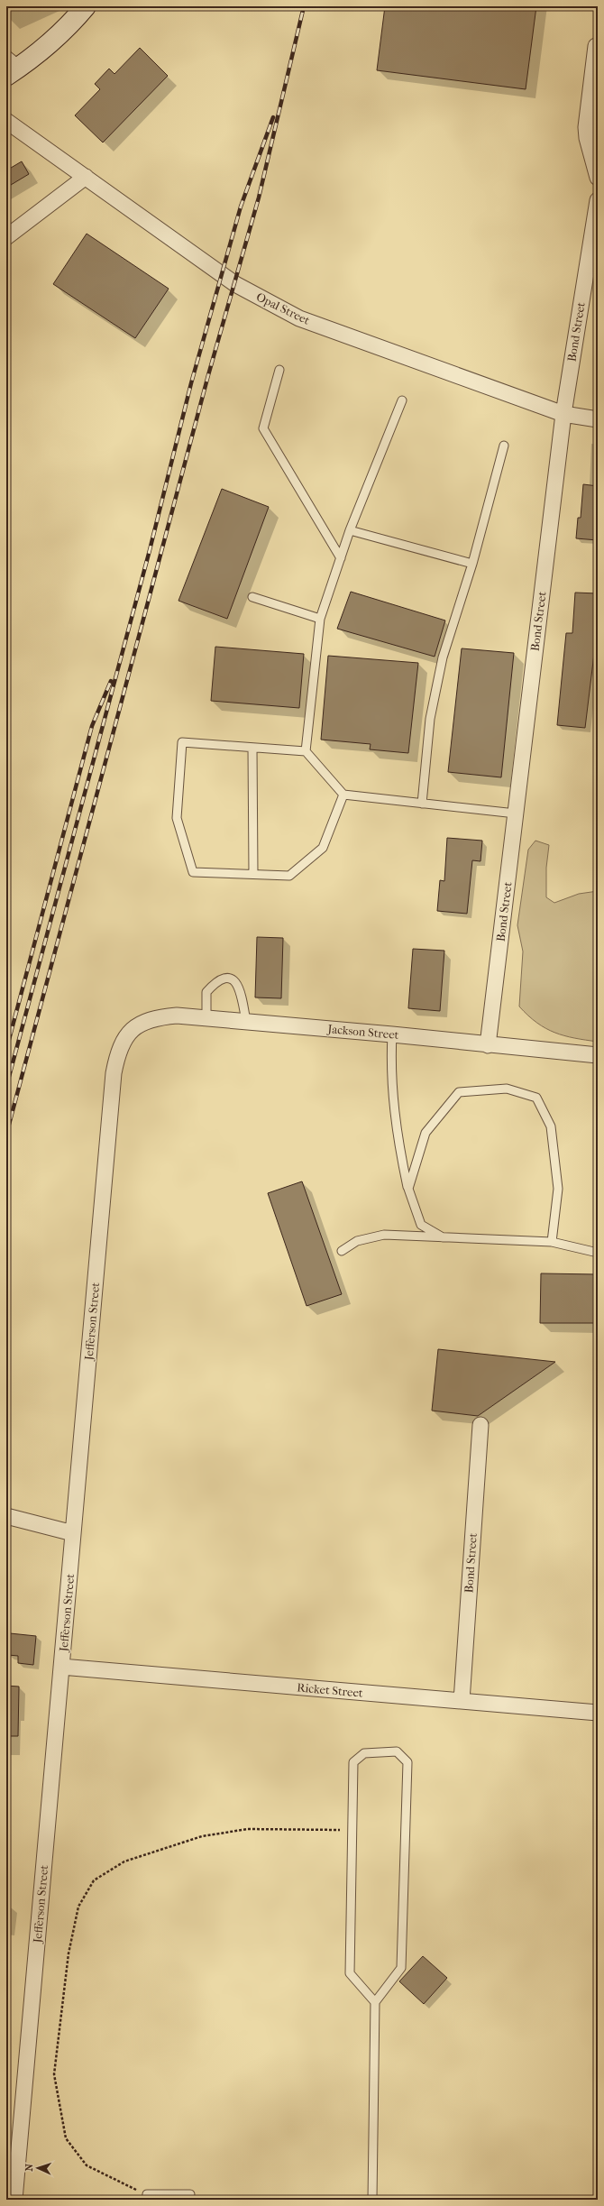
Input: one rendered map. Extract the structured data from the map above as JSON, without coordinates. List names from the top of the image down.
{
  "streets": {
    "street": [
      "Opal Street",
      "Bond Street",
      "Jackson Street",
      "Jefferson Street",
      "Ricket Street"
    ]
  },
  "crossings": [
    ["Opal Street", "Bond Street"],
    ["Bond Street", "Jackson Street"],
    ["Bond Street", "Ricket Street"],
    ["Jackson Street", "Jefferson Street"],
    ["Jefferson Street", "Ricket Street"]
  ],
  "north": "left"
}
